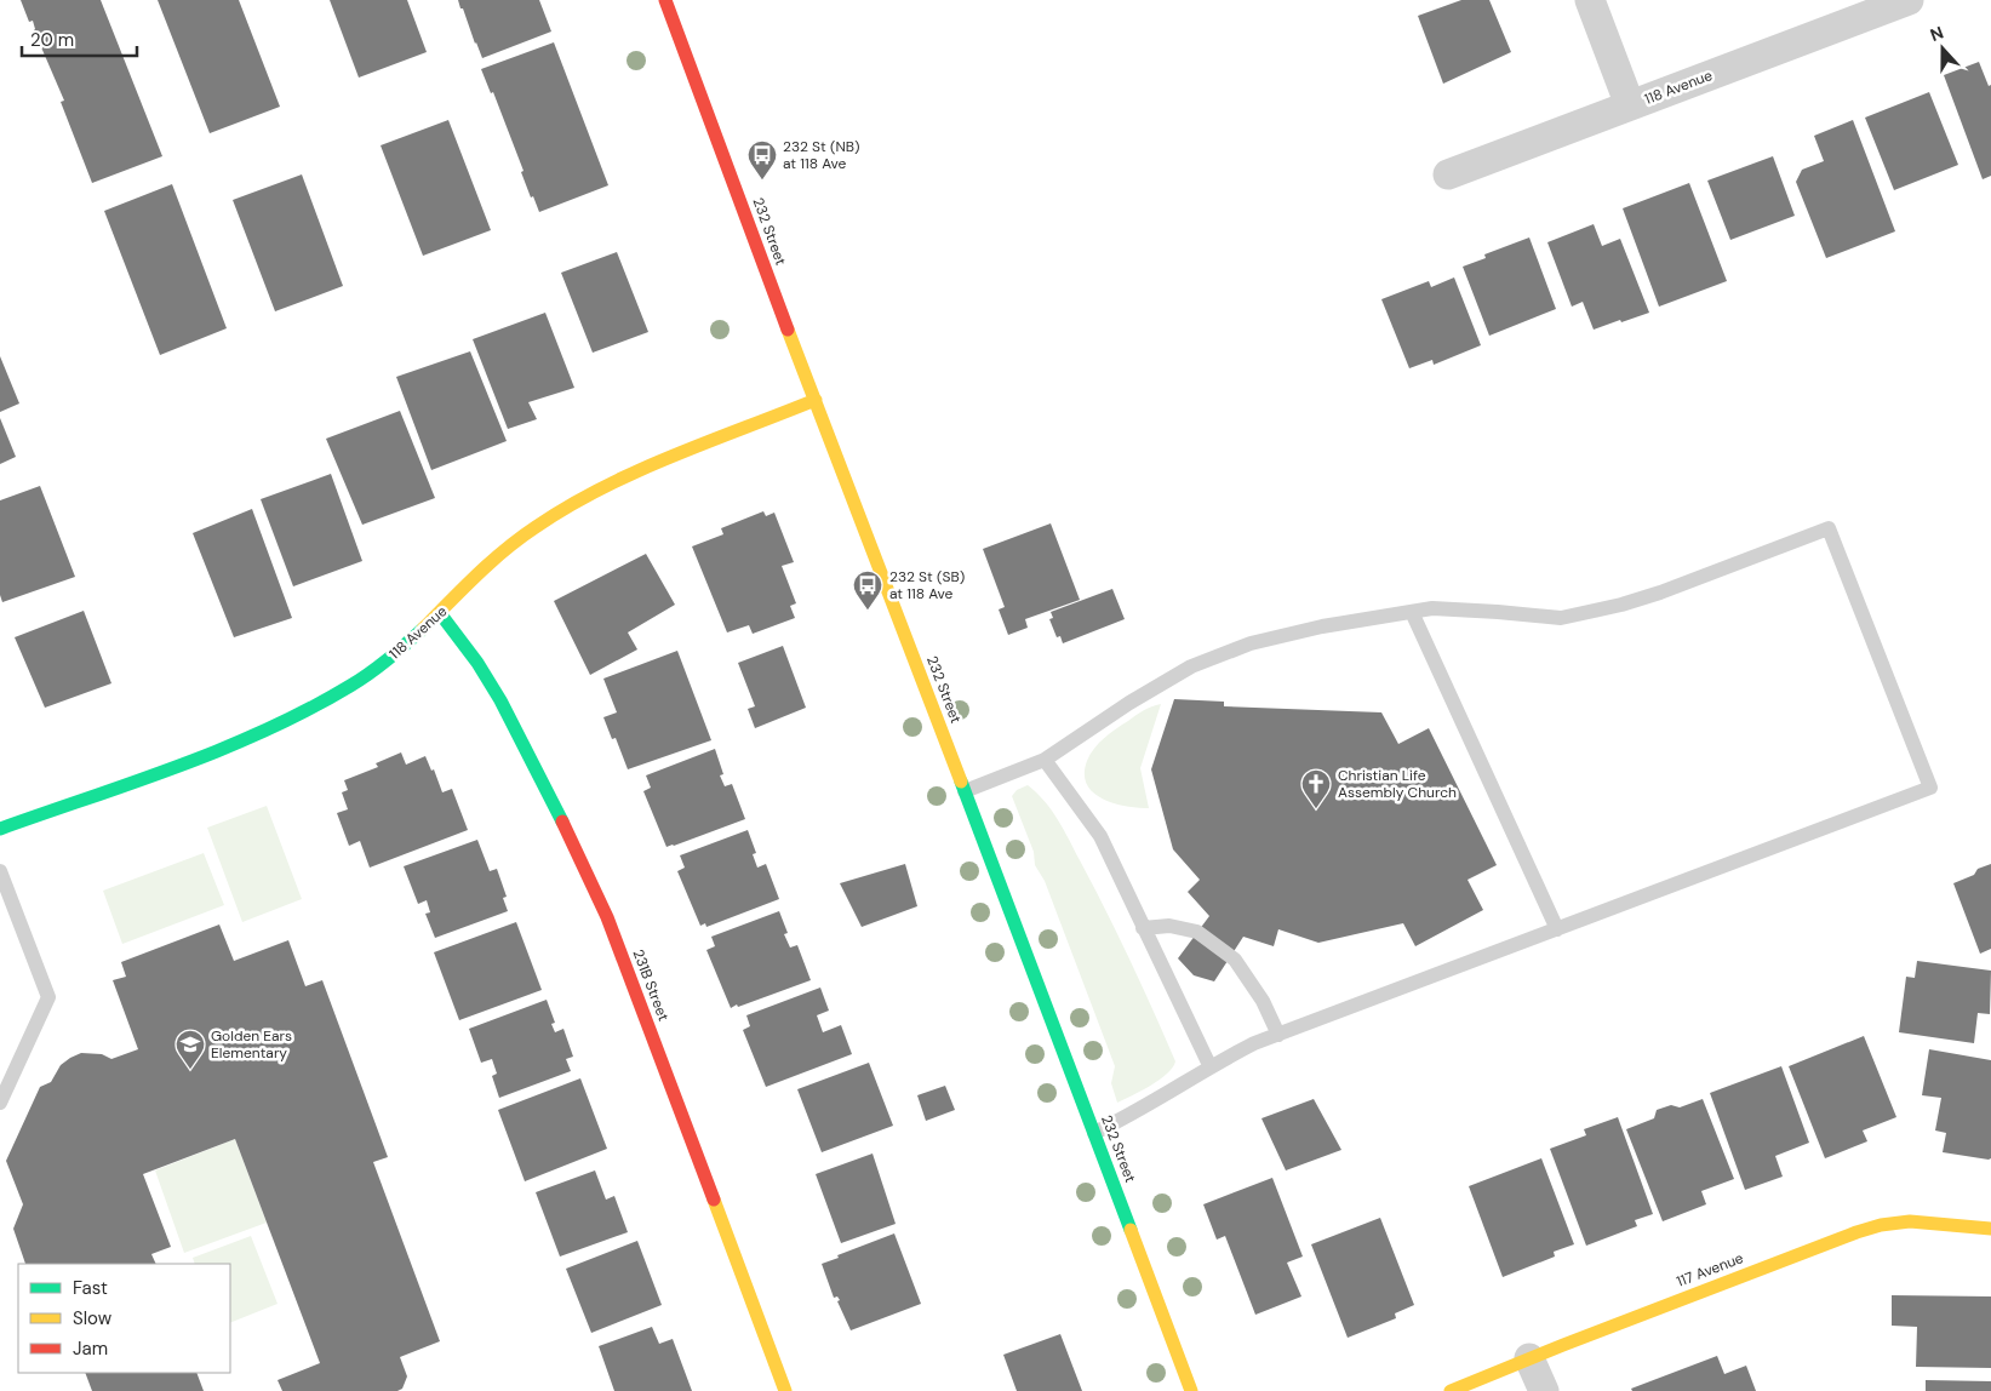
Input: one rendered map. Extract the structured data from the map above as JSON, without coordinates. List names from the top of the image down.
{
  "streets": {
    "street": [
      "118 Avenue",
      "232 Street",
      "231B Street",
      "117 Avenue"
    ]
  },
  "crossings": [
    ["118 Avenue", "232 Street"],
    ["118 Avenue", "231B Street"]
  ],
  "places": {
    "bus stop": ["232 St (NB) at 118 Ave", "232 St (SB) at 118 Ave"],
    "church": ["Christian Life Assembly Church"],
    "school or university": ["Golden Ears Elementary"]
  },
  "legend": ["Fast", "Slow", "Jam"],
  "scale_bar": "20 m",
  "north": "top"
}
